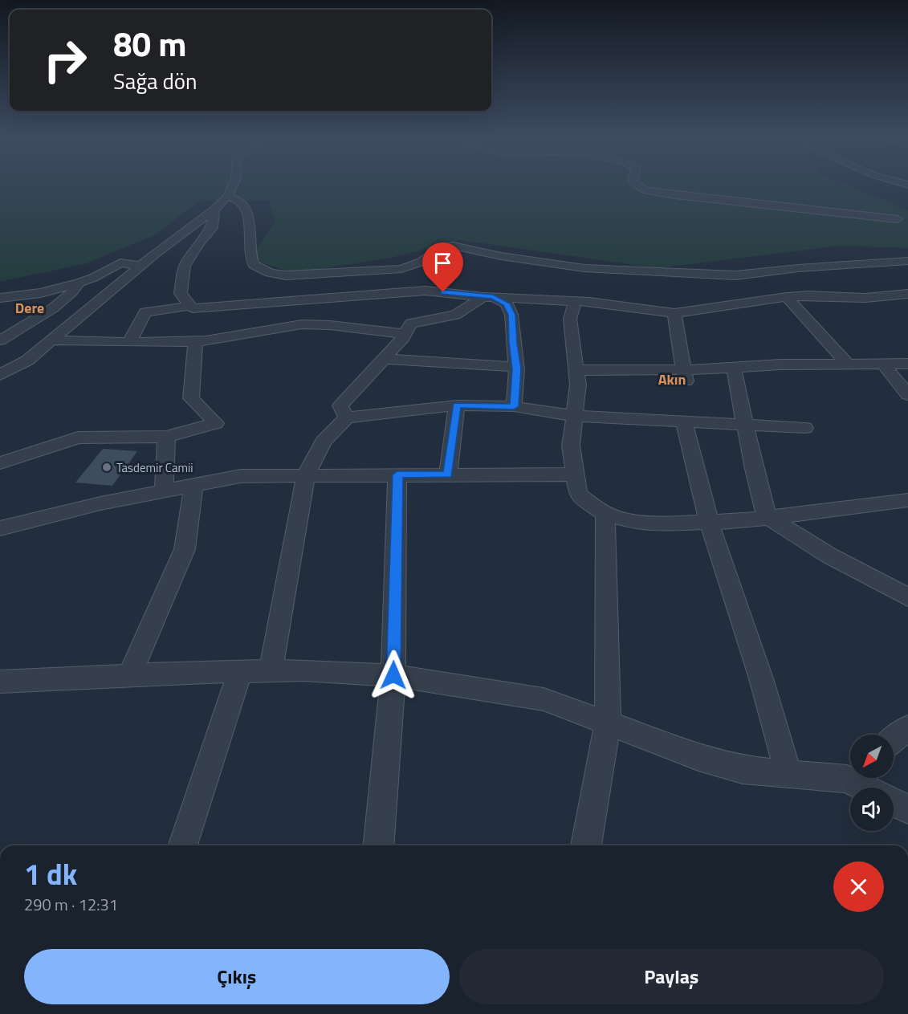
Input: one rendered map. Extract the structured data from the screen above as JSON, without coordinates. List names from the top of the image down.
{
  "districts": ["Dere", "Akın"],
  "places": ["Tasdemir Camii"],
  "north": "bottom left",
  "page": {
    "turn": ["80 m", "Sağa dön"],
    "heading": ["1 dk", "290 m · 12:31"],
    "buttons": ["Çıkış", "Paylaş"]
  }
}
